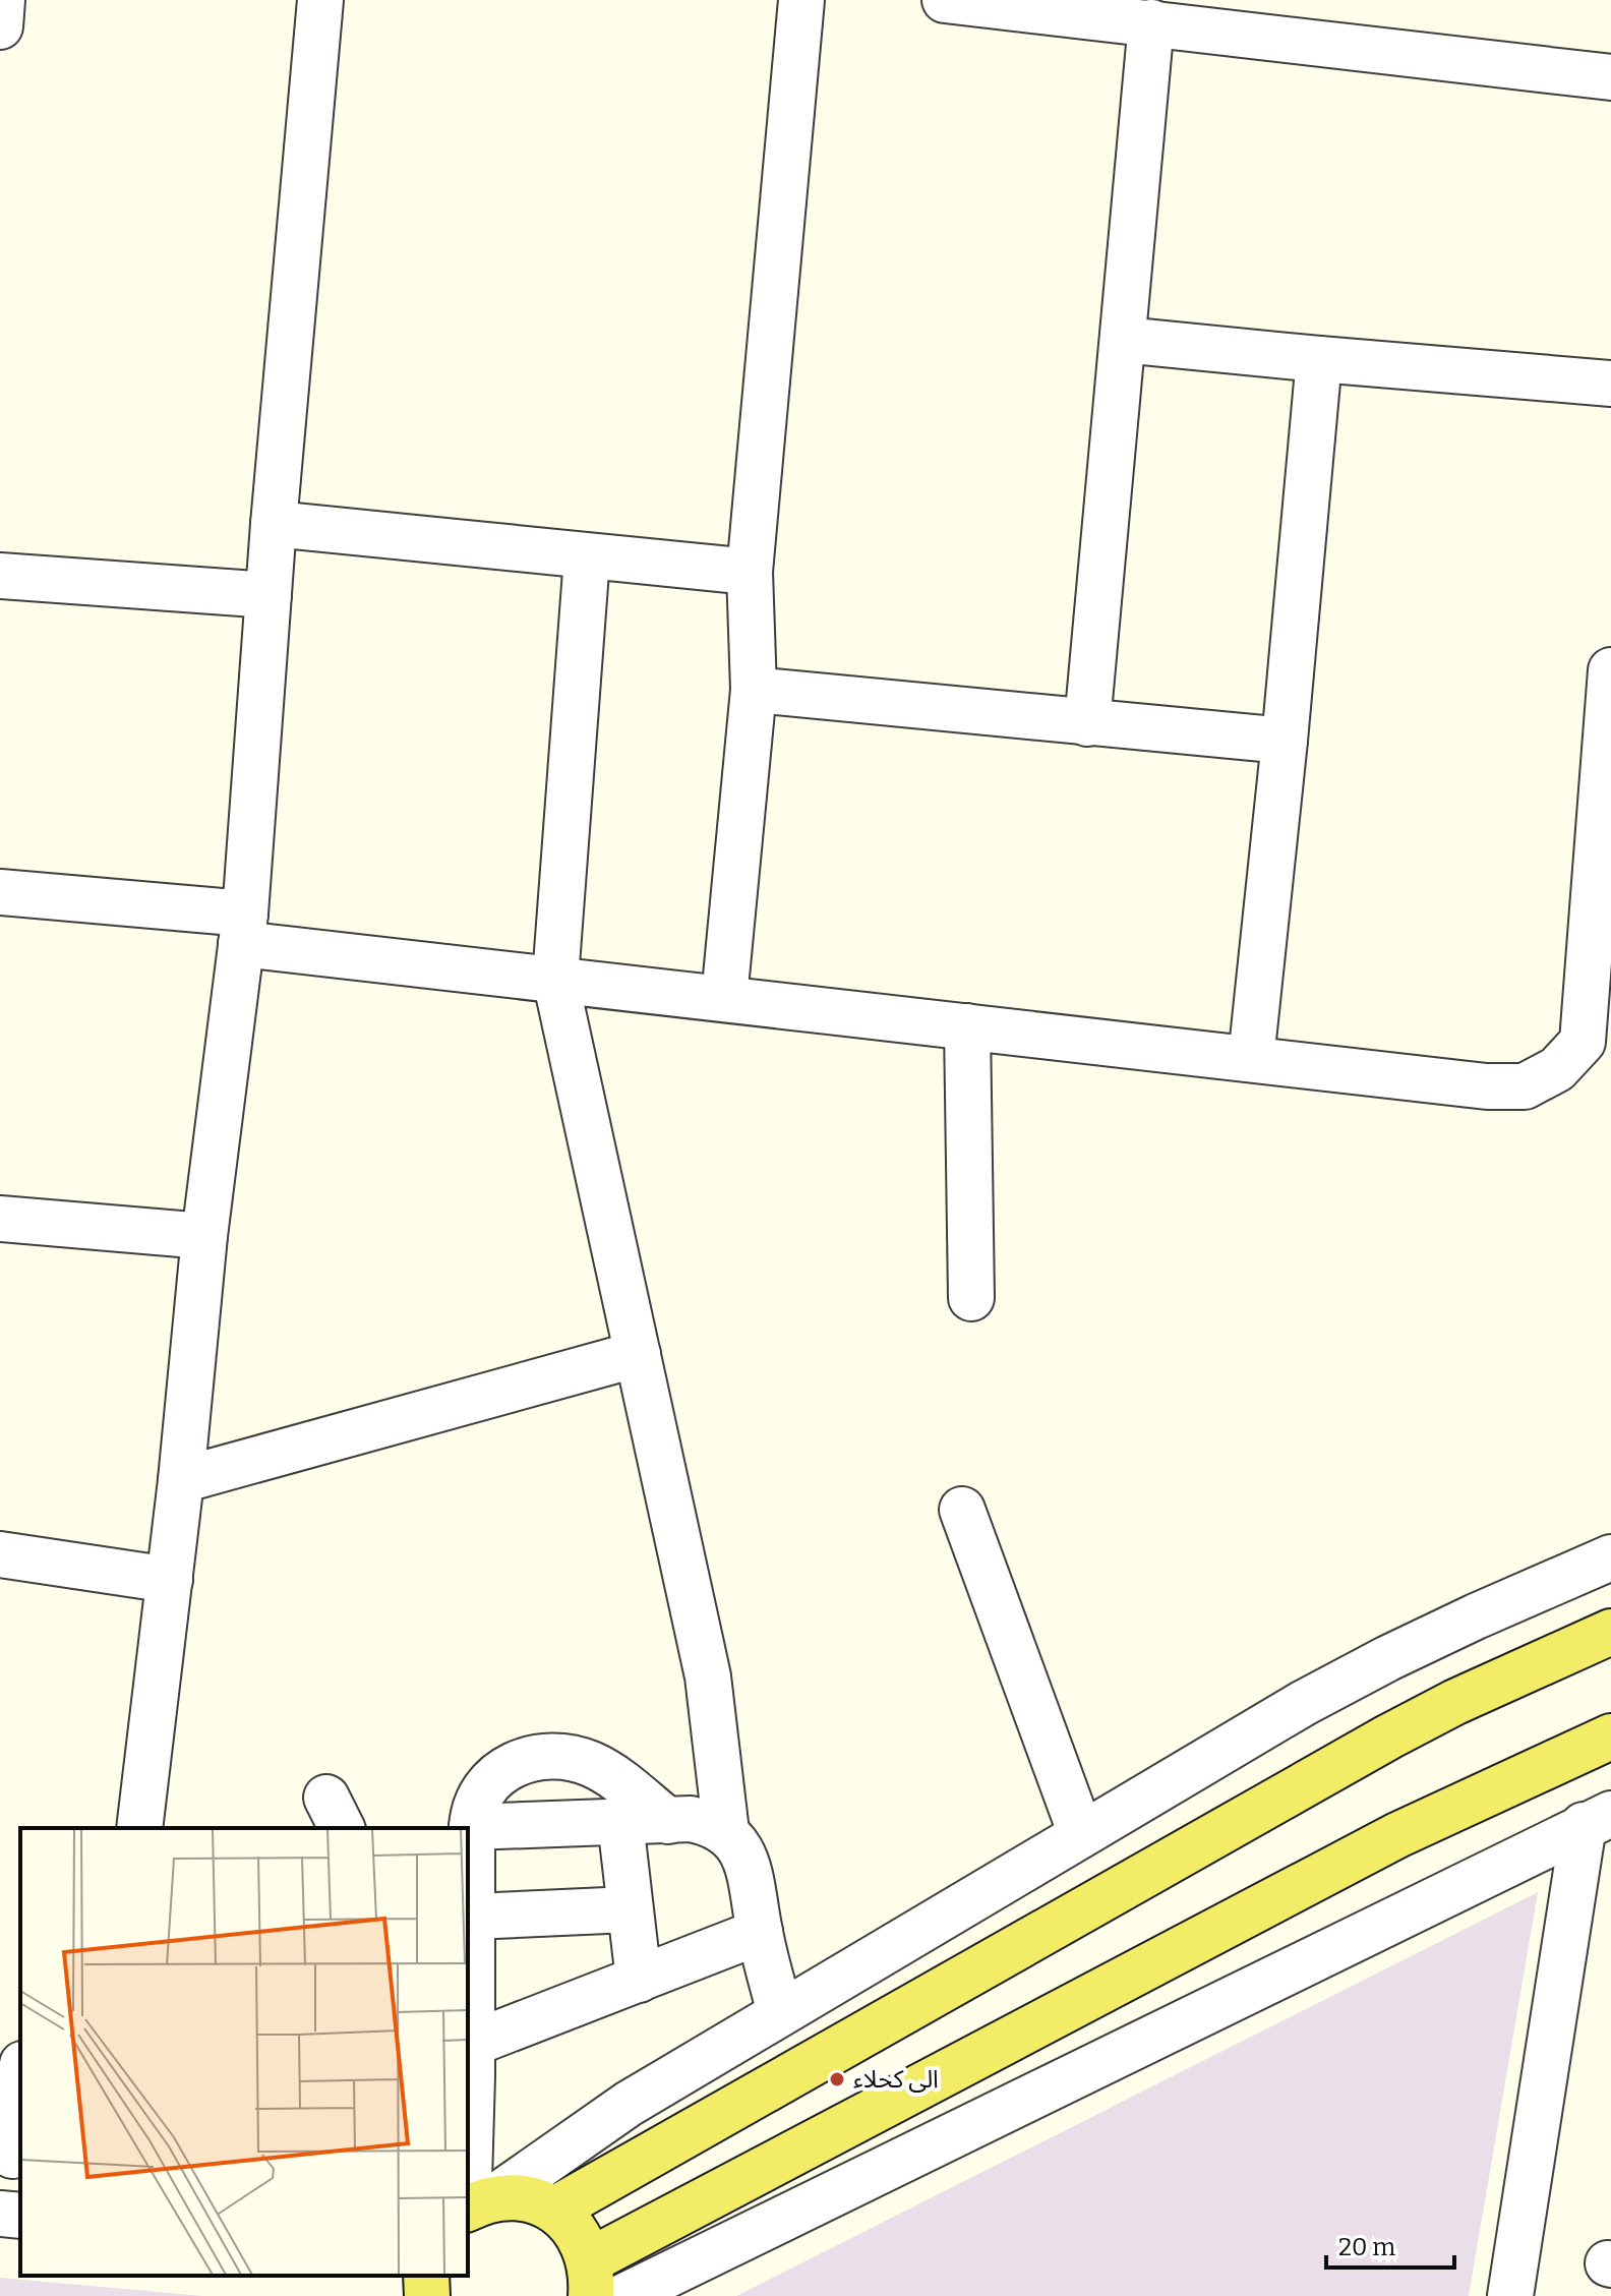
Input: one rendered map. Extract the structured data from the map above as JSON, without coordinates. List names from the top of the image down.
{
  "places": ["الى كحلاء"],
  "scale_bar": "20 m"
}
